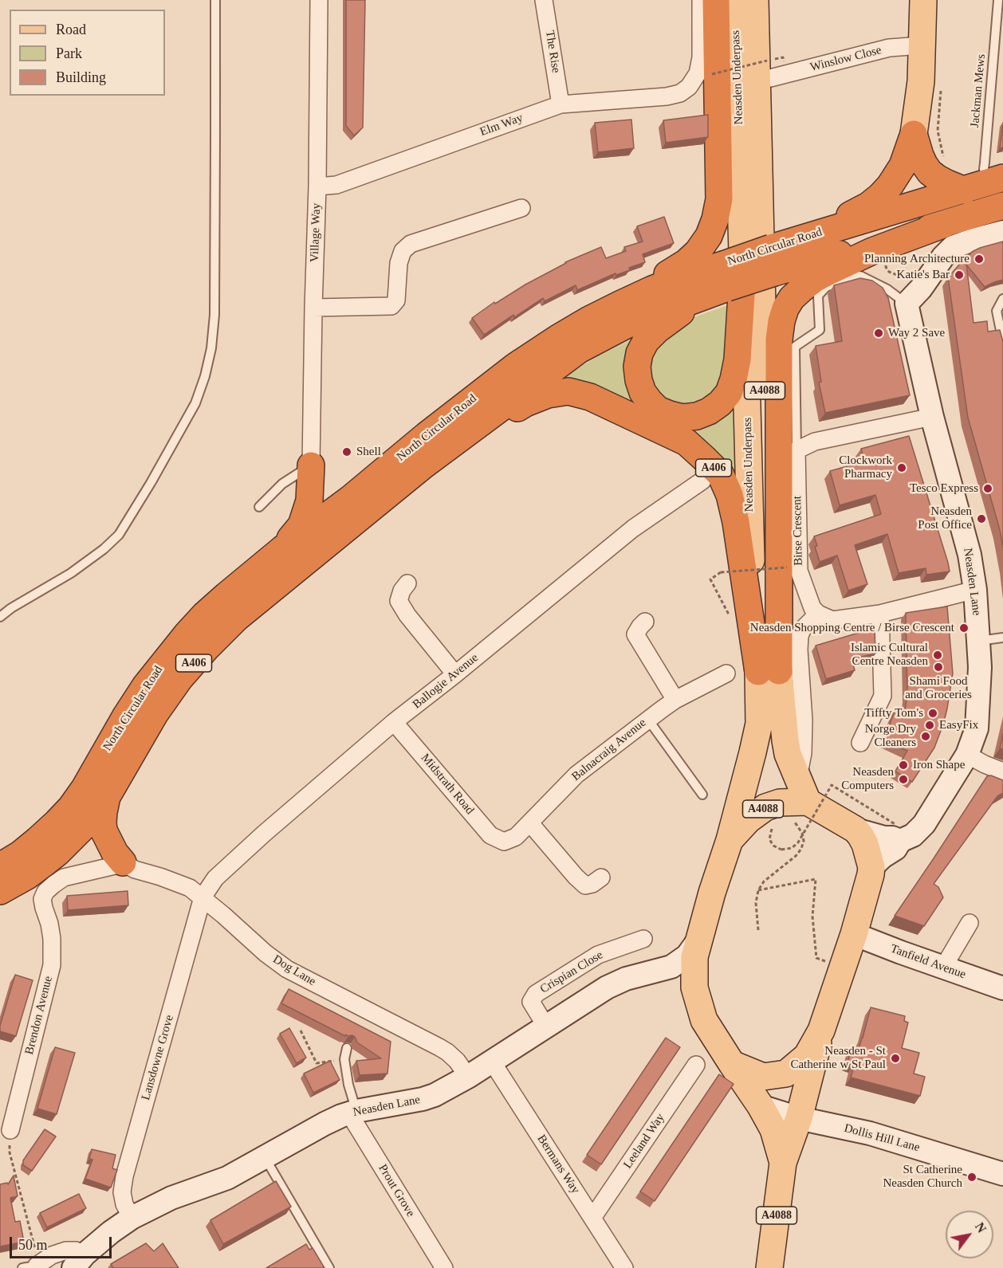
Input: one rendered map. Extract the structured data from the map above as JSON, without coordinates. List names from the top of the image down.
{
  "streets": {
    "highway": ["North Circular Road", "A406"],
    "main road": ["Neasden Underpass", "A4088"],
    "street": [
      "The Rise",
      "Winslow Close",
      "Elm Way",
      "Village Way",
      "Birse Crescent",
      "Neasden Lane",
      "Ballogie Avenue",
      "Balnacraig Avenue",
      "Midstrath Road",
      "Tanfield Avenue",
      "Dog Lane",
      "Crispian Close",
      "Brendon Avenue",
      "Lansdowne Grove",
      "Dollis Hill Lane",
      "Leeland Way",
      "Bermans Way",
      "Prout Grove"
    ],
    "lane": ["Jackman Mews"]
  },
  "crossings": [
    ["The Rise", "Elm Way"],
    ["Neasden Underpass", "North Circular Road"],
    ["Neasden Underpass", "A4088"],
    ["Neasden Underpass", "A406"],
    ["Jackman Mews", "North Circular Road"],
    ["Elm Way", "Village Way"],
    ["North Circular Road", "A406"],
    ["A4088", "Neasden Lane"],
    ["A4088", "Tanfield Avenue"],
    ["A4088", "Dollis Hill Lane"],
    ["Neasden Lane", "Dog Lane"],
    ["Neasden Lane", "Crispian Close"],
    ["Neasden Lane", "Lansdowne Grove"],
    ["Neasden Lane", "Bermans Way"],
    ["Neasden Lane", "Prout Grove"],
    ["Ballogie Avenue", "Midstrath Road"],
    ["Ballogie Avenue", "Dog Lane"],
    ["Ballogie Avenue", "Lansdowne Grove"],
    ["Balnacraig Avenue", "Midstrath Road"],
    ["Dog Lane", "Brendon Avenue"],
    ["Dog Lane", "Lansdowne Grove"],
    ["Leeland Way", "Bermans Way"]
  ],
  "places": [
    "Planning Architecture",
    "Katie's Bar",
    "Way 2 Save",
    "Shell",
    "Clockwork Pharmacy",
    "Tesco Express",
    "Neasden Post Office",
    "Neasden Shopping Centre / Birse Crescent",
    "Islamic Cultural Centre Neasden",
    "Shami Food and Groceries",
    "Tiffty Tom's",
    "EasyFix",
    "Norge Dry Cleaners",
    "Iron Shape",
    "Neasden Computers",
    "Neasden - St Catherine w St Paul",
    "St Catherine Neasden Church"
  ],
  "legend": ["Road", "Park", "Building"],
  "scale_bar": "50 m",
  "north": "top right"
}
